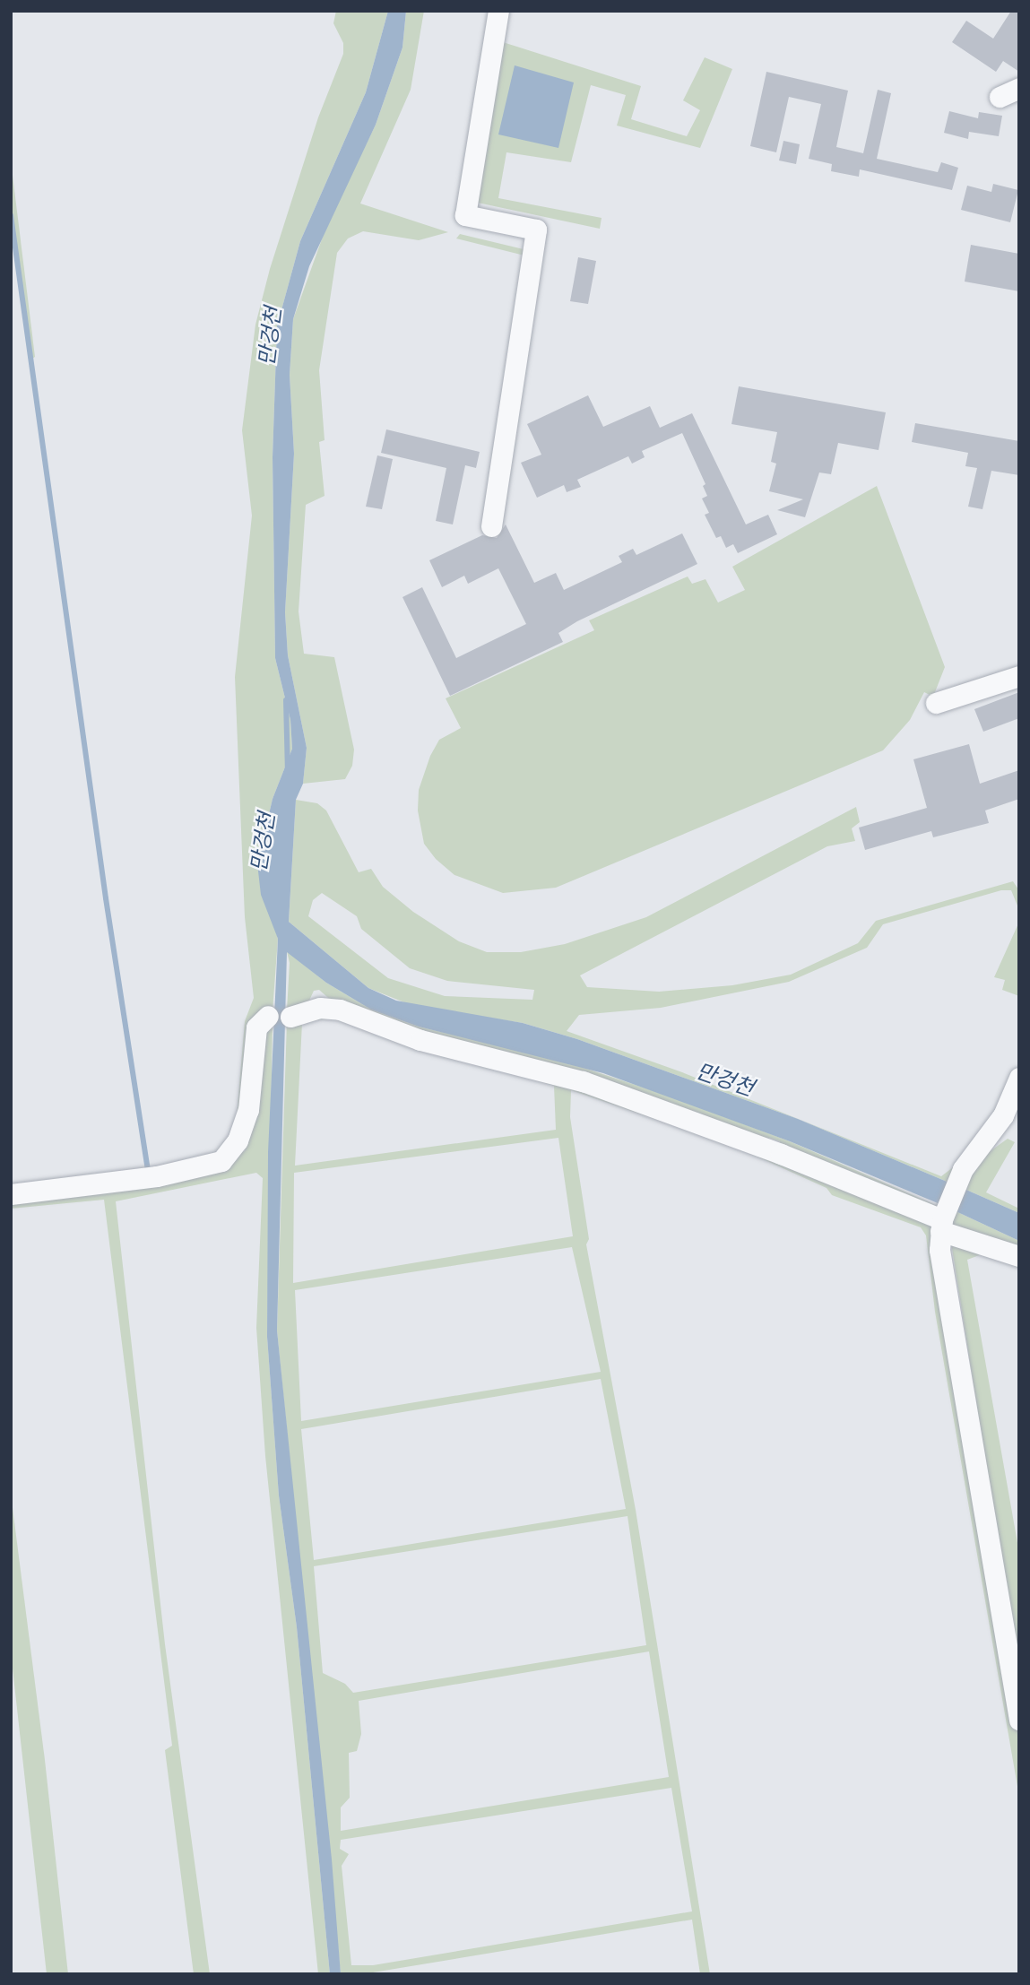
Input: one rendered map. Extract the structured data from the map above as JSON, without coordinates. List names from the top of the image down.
{
  "water": ["만겅천"]
}
